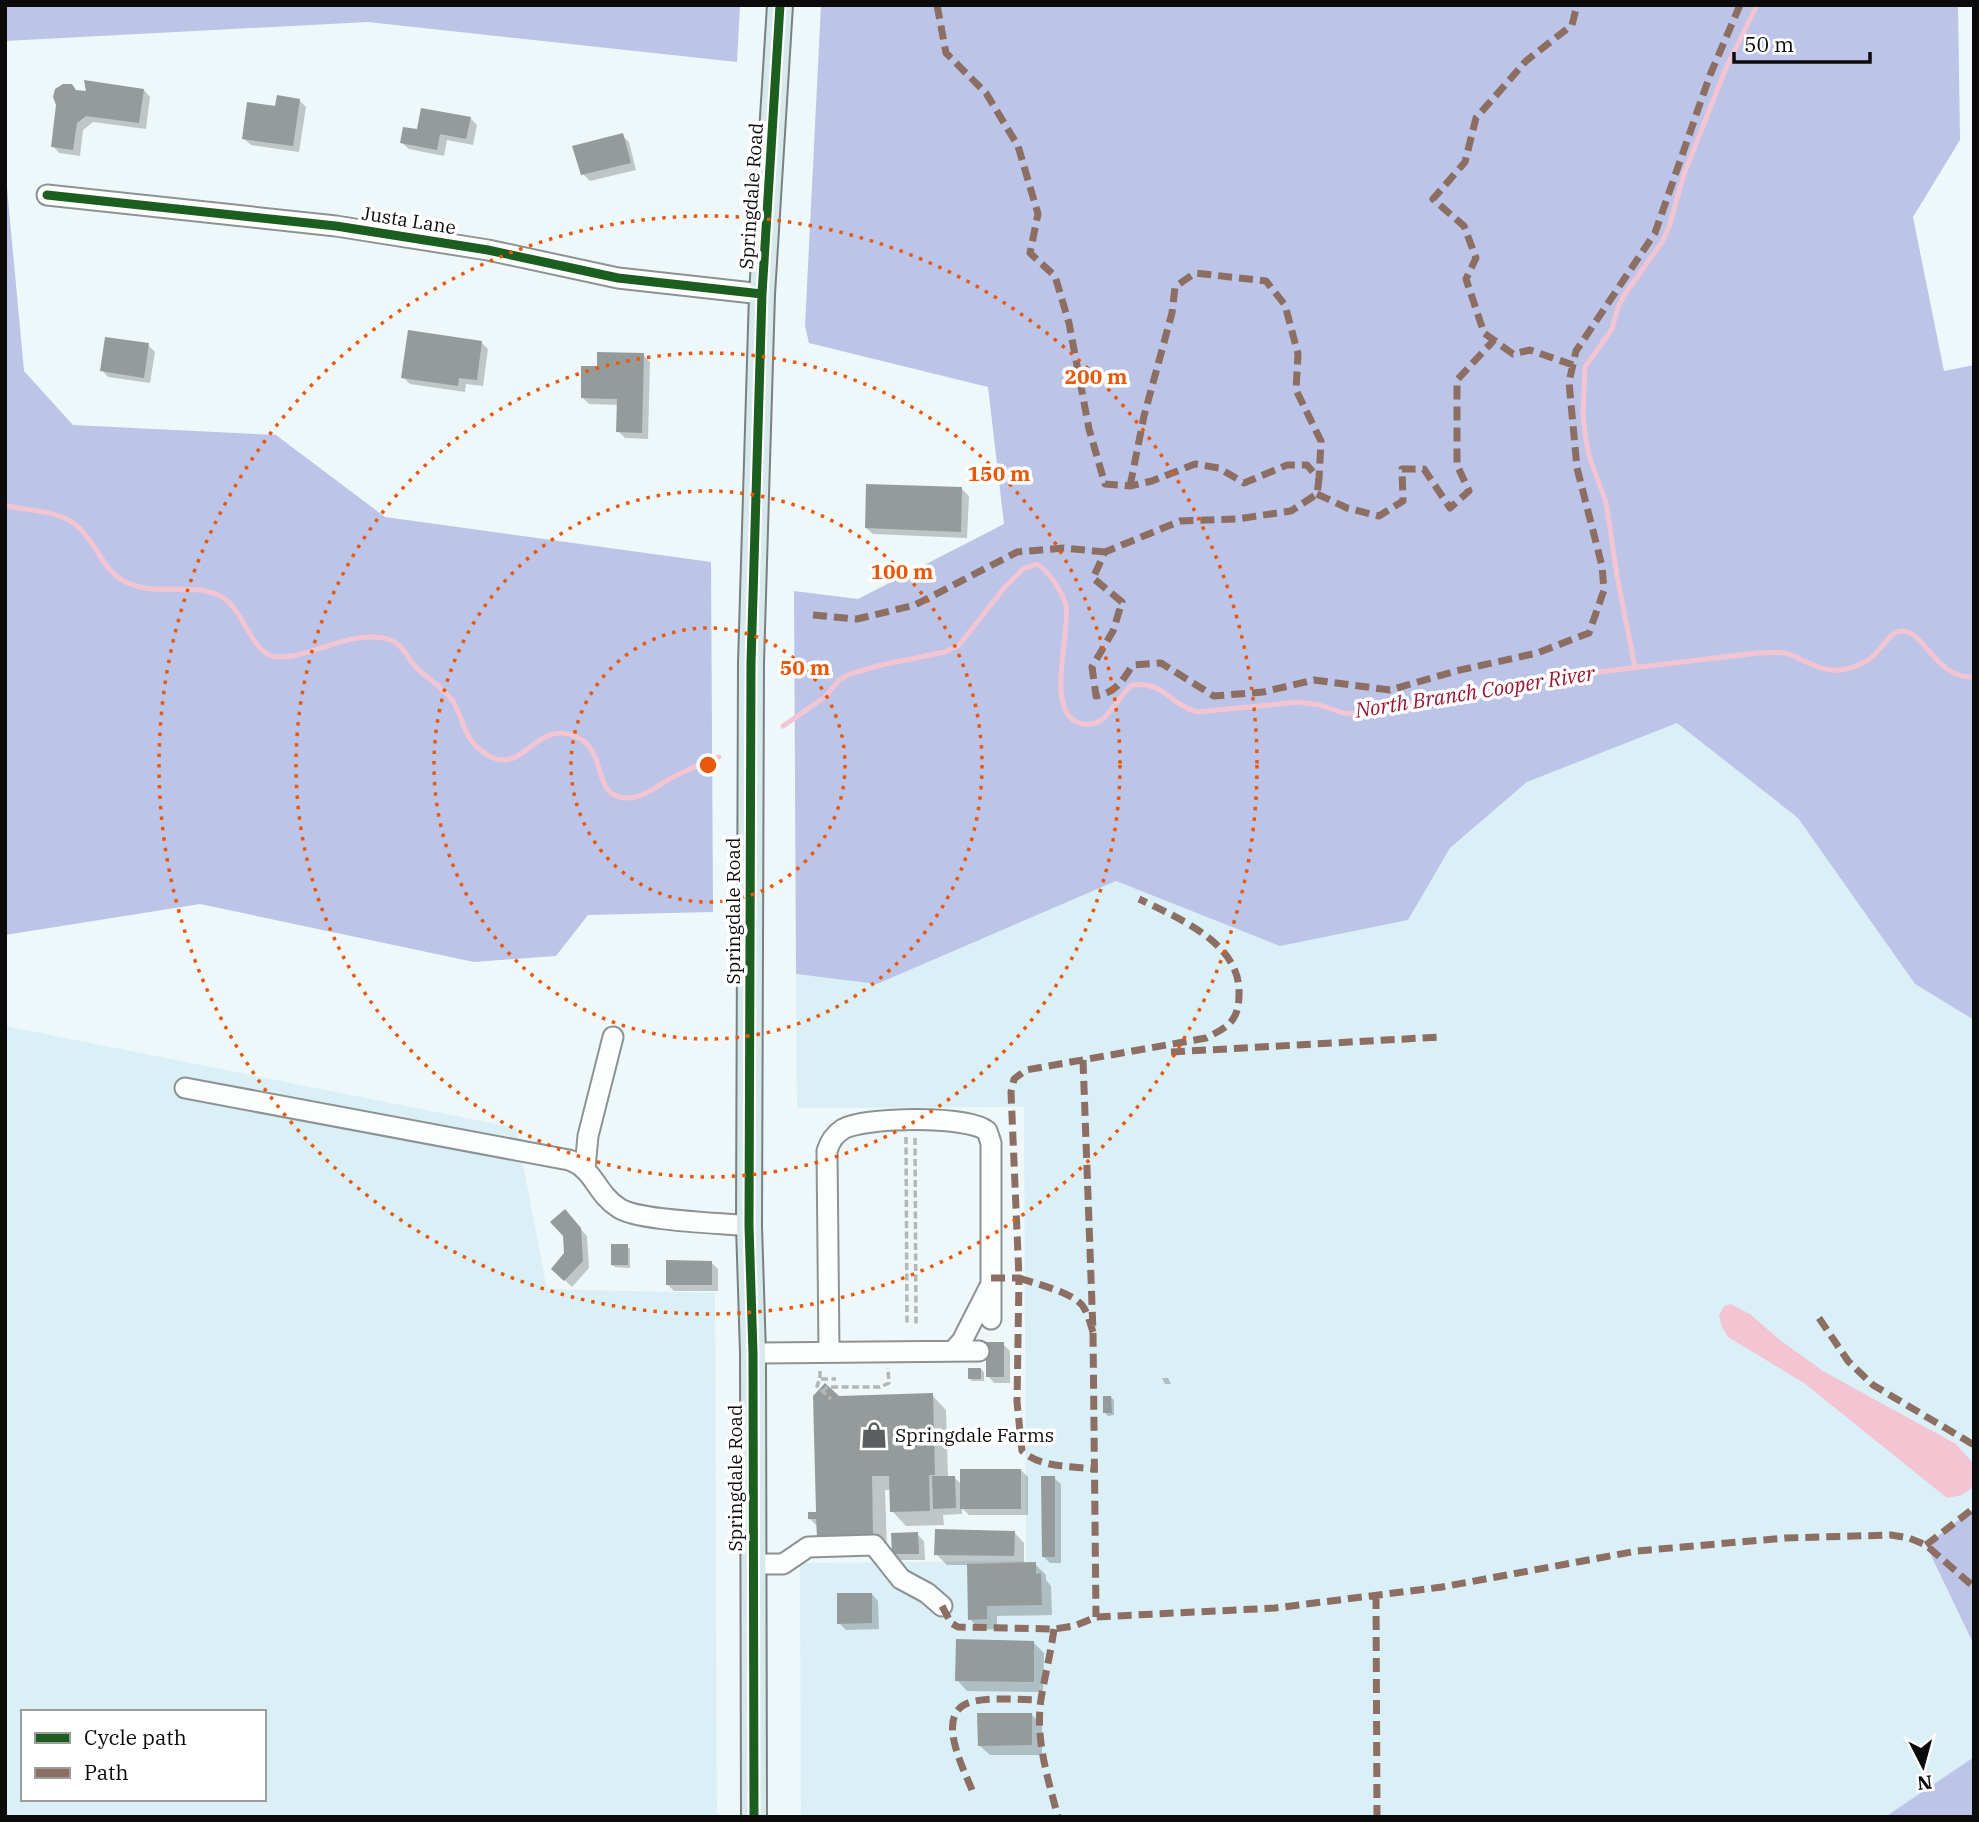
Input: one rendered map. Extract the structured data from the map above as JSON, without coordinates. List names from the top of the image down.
{
  "streets": {
    "main road": ["Springdale Road"],
    "street": ["Justa Lane"]
  },
  "crossings": [
    ["Springdale Road", "Justa Lane"]
  ],
  "water": ["North Branch Cooper River"],
  "places": {
    "shop": ["Springdale Farms"]
  },
  "legend": ["Cycle path", "Path"],
  "scale_bar": "50 m",
  "north": "bottom",
  "rings": [
    "200 m",
    "150 m",
    "100 m",
    "50 m"
  ]
}
